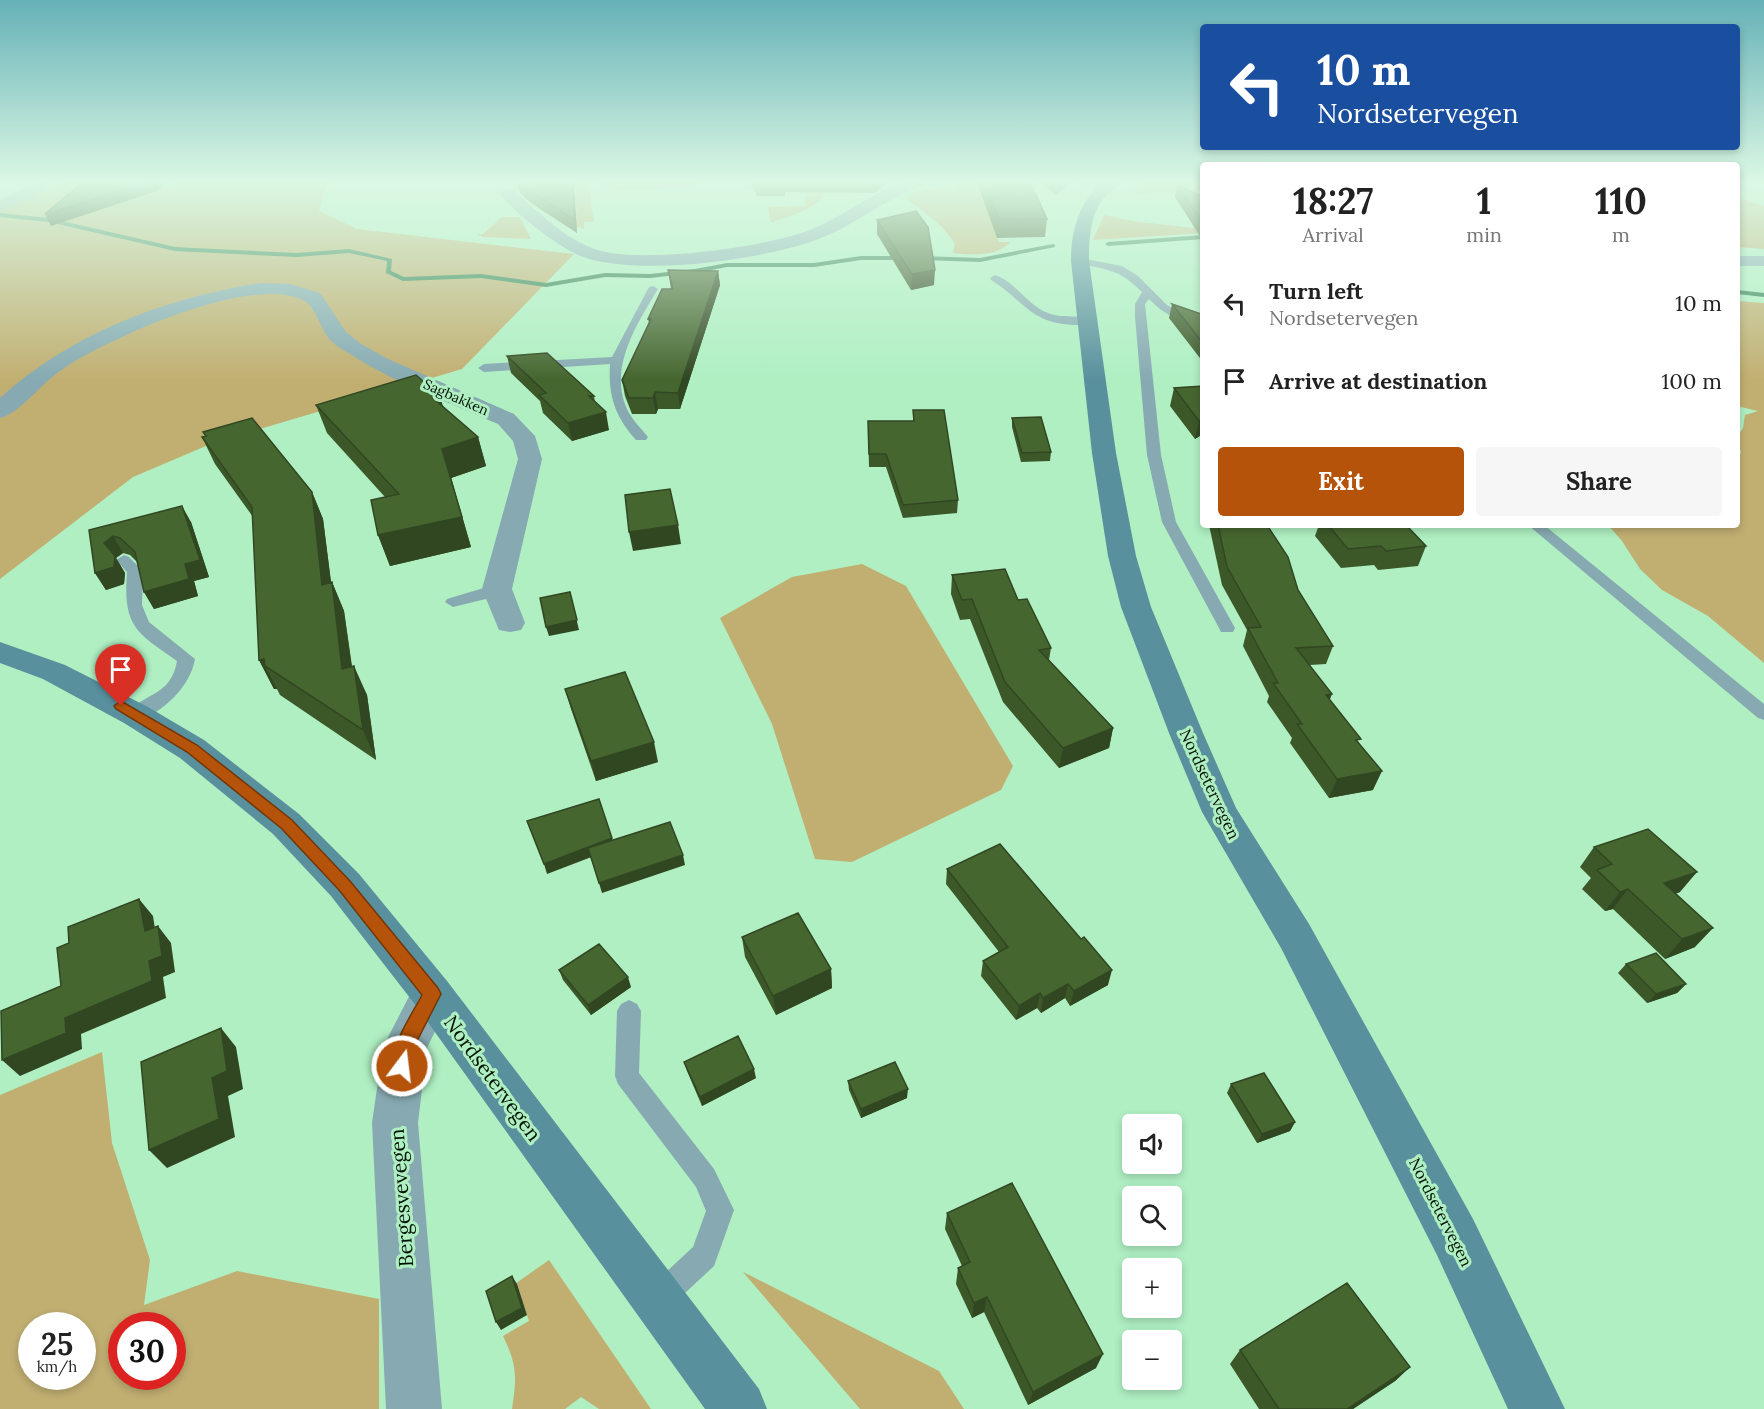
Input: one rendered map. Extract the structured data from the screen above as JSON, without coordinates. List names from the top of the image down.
{
  "streets": {
    "main road": ["Nordsetervegen"],
    "street": ["Sagbakken", "Bergesvevegen"]
  },
  "crossings": [
    ["Nordsetervegen", "Bergesvevegen"]
  ],
  "page": {
    "turn": ["10 m", "Nordsetervegen"],
    "eta": [
      "18:27",
      "Arrival",
      "1",
      "min",
      "110",
      "m"
    ],
    "list": [
      {
        "name": "Turn left",
        "note": "Nordsetervegen",
        "value": "10 m"
      },
      {
        "name": "Arrive at destination",
        "value": "100 m"
      }
    ],
    "buttons": ["Exit", "Share"],
    "map_buttons": ["+", "−"],
    "speed": "25 km/h",
    "limit": "30"
  }
}
